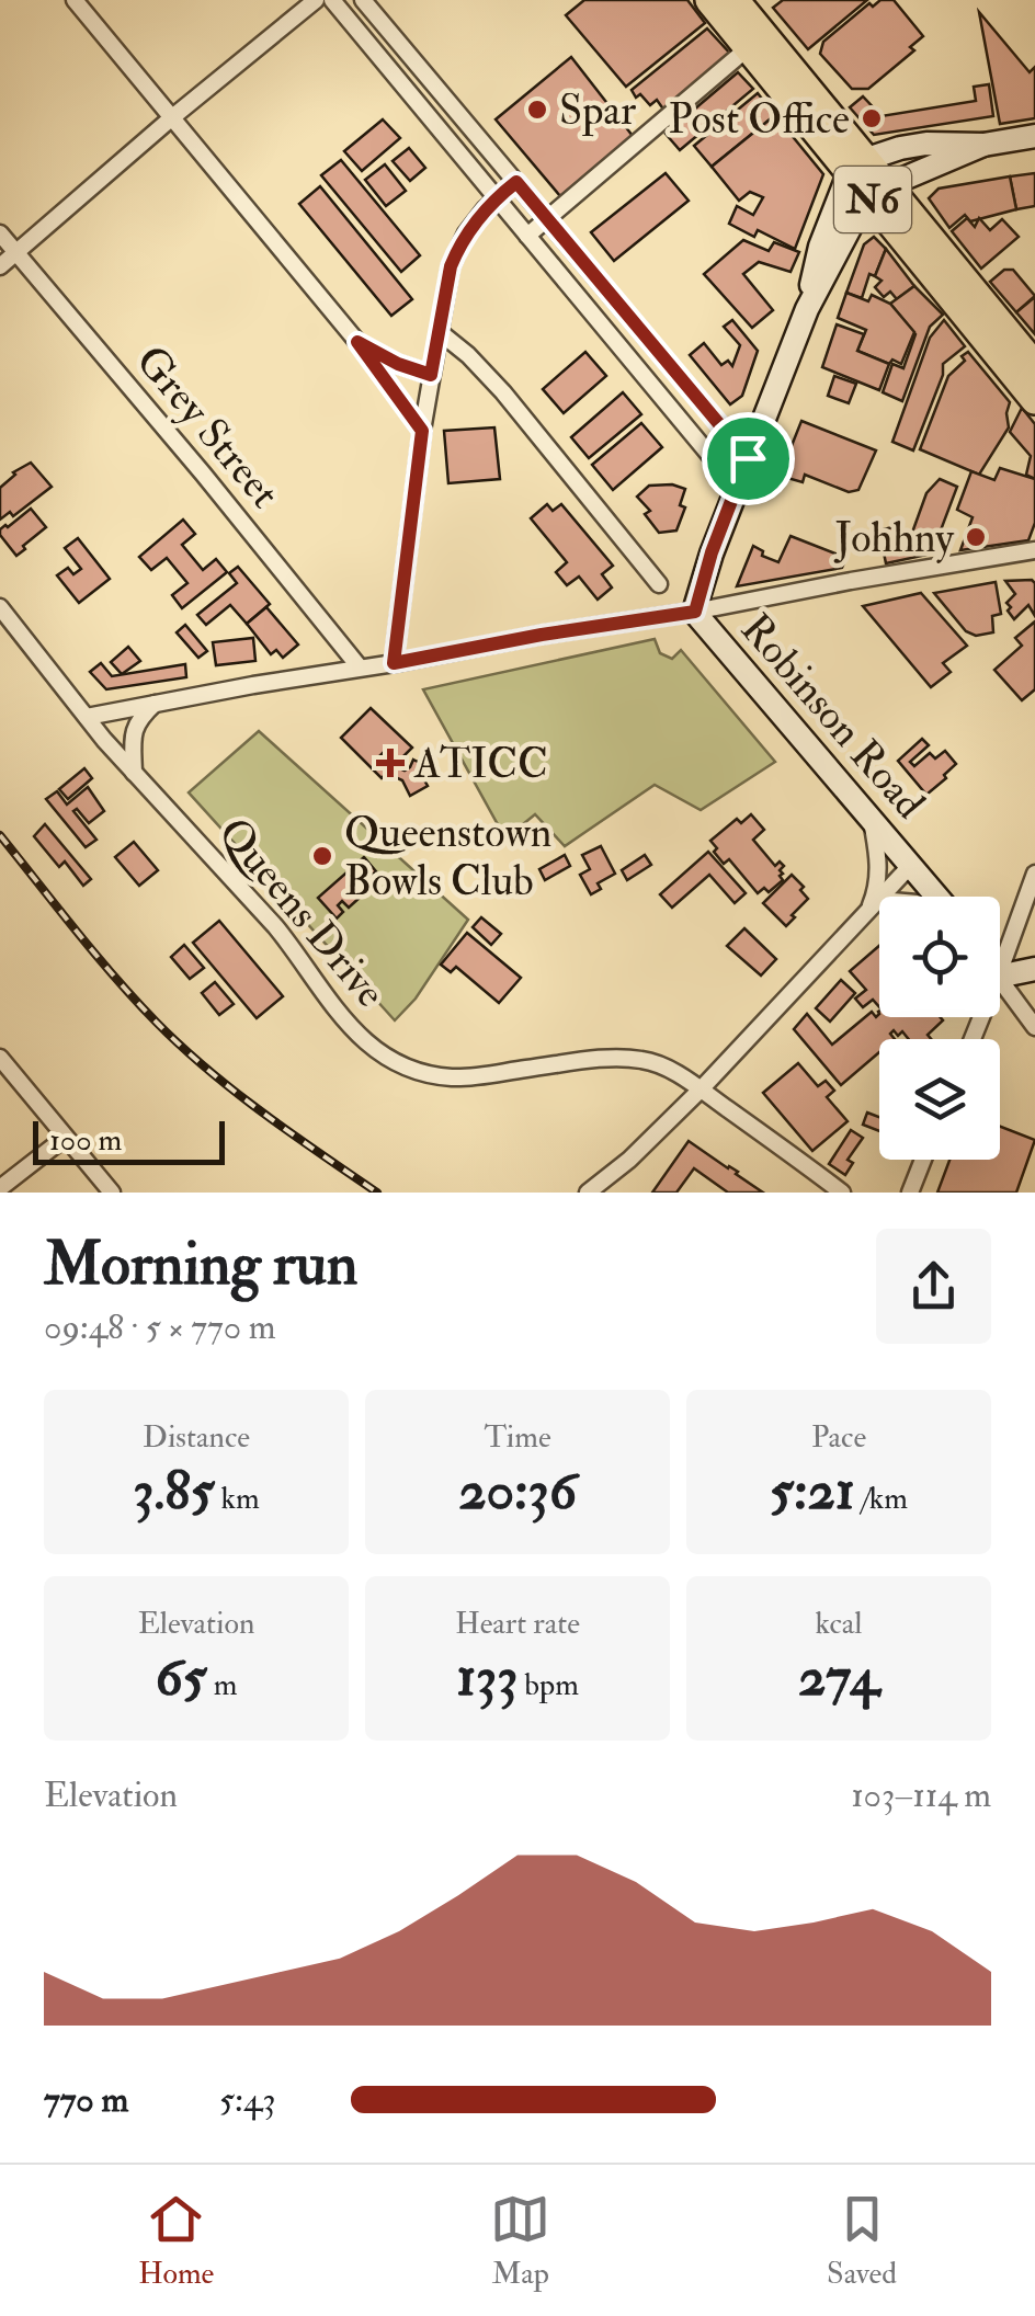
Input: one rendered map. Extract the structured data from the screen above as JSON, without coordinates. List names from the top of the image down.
{
  "streets": {
    "highway": ["N6"],
    "street": ["Grey Street", "Robinson Road", "Queens Drive"]
  },
  "crossings": [
    ["N6", "Robinson Road"]
  ],
  "places": {
    "other": [
      "Spar",
      "Post Office",
      "Johhny",
      "Queenstown Bowls Club"
    ],
    "health": ["ATICC"]
  },
  "scale_bar": "100 m",
  "page": {
    "scale": "100 m",
    "heading": ["Morning run", "09:48 · 5 × 770 m"],
    "stats": [
      ["Distance", "3.85 km"],
      ["Time", "20:36"],
      ["Pace", "5:21 /km"],
      ["Elevation", "65 m"],
      ["Heart rate", "133 bpm"],
      ["kcal", "274"]
    ],
    "chart": ["Elevation", "103–114 m"],
    "list": [
      {
        "name": "770 m",
        "note": "5:43"
      }
    ],
    "tabs": ["Home", "Map", "Saved"]
  }
}
